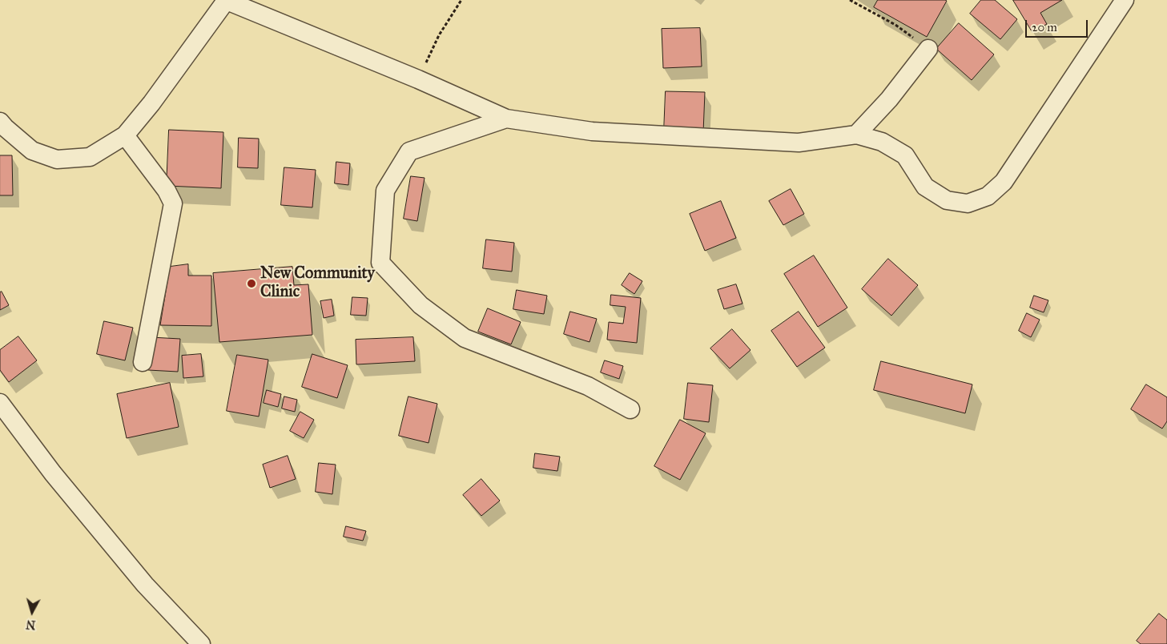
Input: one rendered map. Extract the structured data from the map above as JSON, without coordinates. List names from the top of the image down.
{
  "places": ["New Community Clinic"],
  "scale_bar": "20 m",
  "north": "bottom"
}
